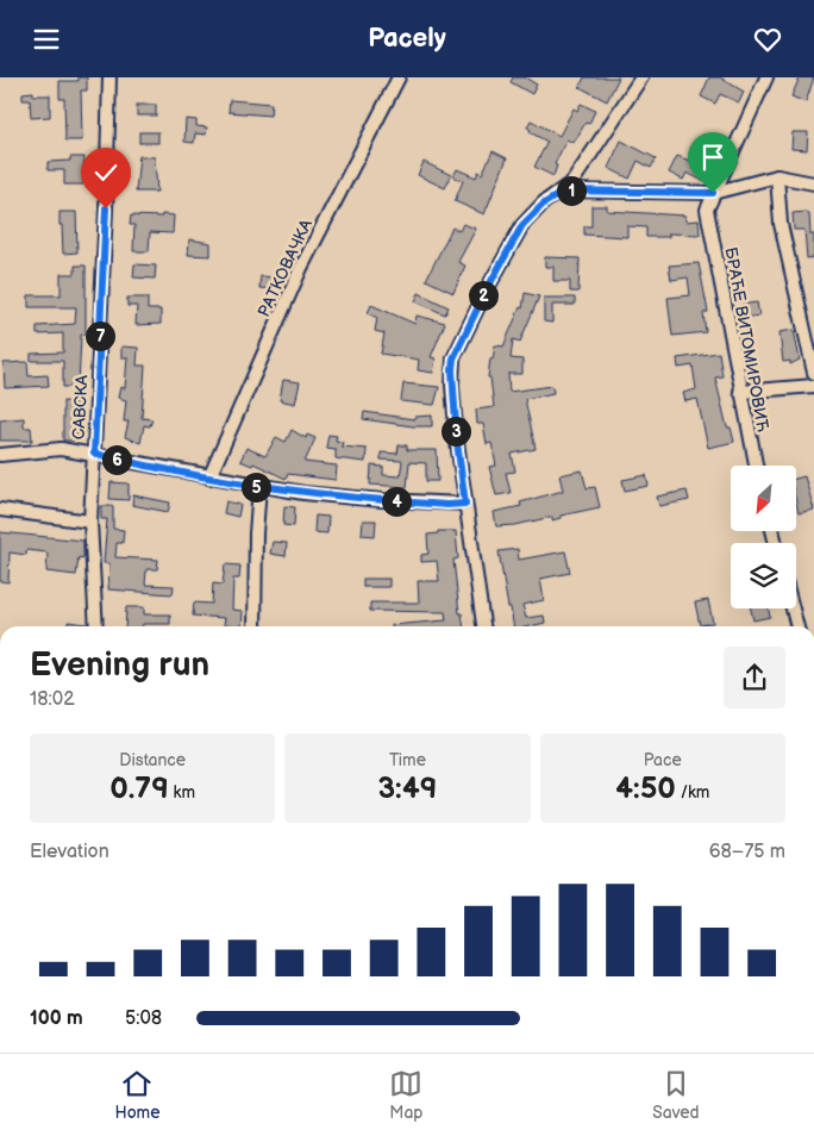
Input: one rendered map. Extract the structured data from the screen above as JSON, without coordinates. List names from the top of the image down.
{
  "streets": {
    "street": ["РАТКОВАЧКА", "БРАЋЕ ВИТОМИРОВИЋ", "САВСКА"]
  },
  "north": "bottom left",
  "page": {
    "header": "Pacely",
    "pins": [
      "1",
      "2",
      "7",
      "3",
      "6",
      "5",
      "4"
    ],
    "heading": ["Evening run", "18:02"],
    "stats": [
      ["Distance", "0.79 km"],
      ["Time", "3:49"],
      ["Pace", "4:50 /km"]
    ],
    "chart": ["Elevation", "68–75 m"],
    "list": [
      {
        "name": "100 m",
        "note": "5:08"
      }
    ],
    "tabs": ["Home", "Map", "Saved"]
  }
}
